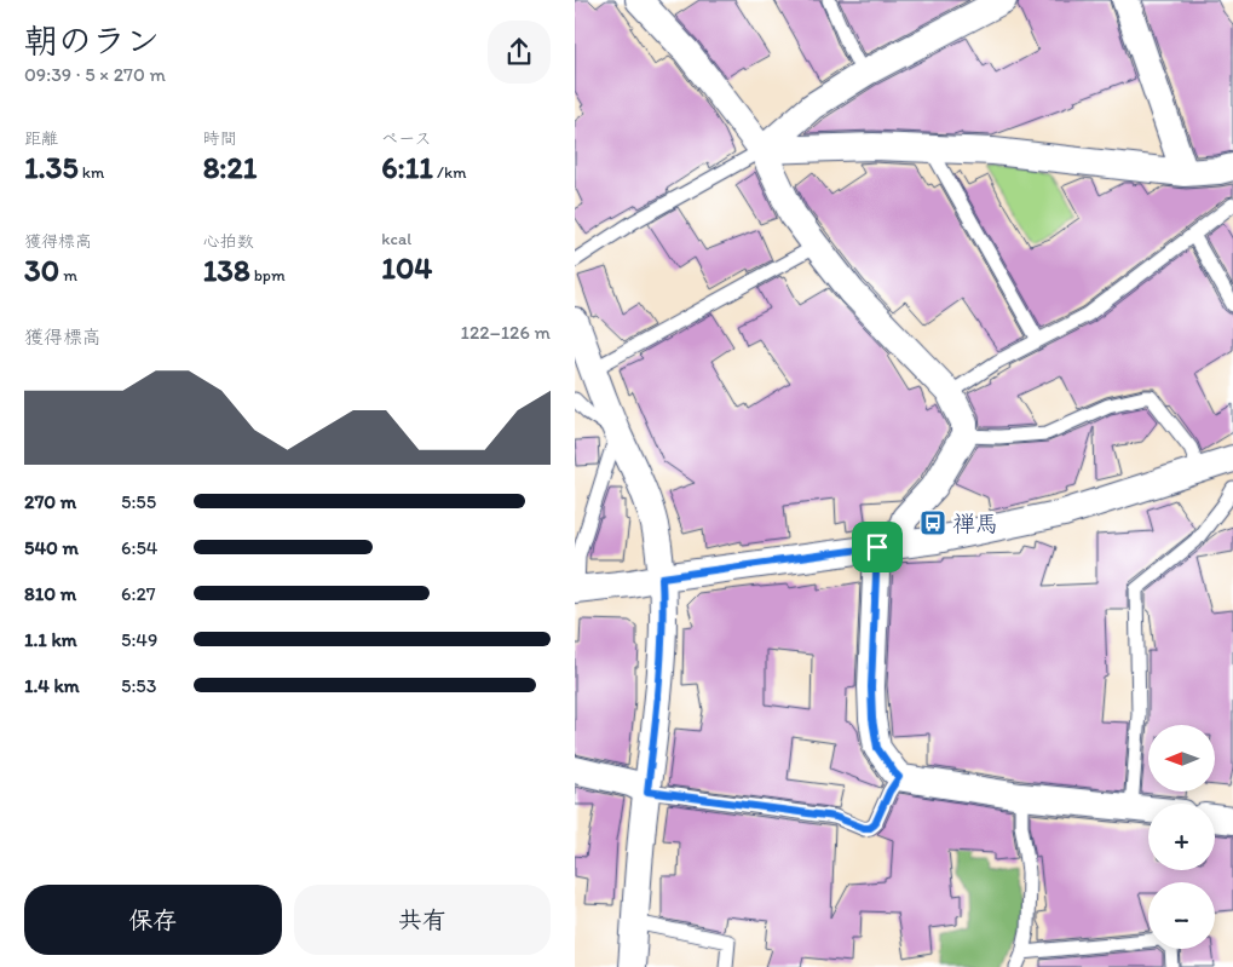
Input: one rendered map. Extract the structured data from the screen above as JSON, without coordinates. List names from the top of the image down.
{
  "places": {
    "bus stop": ["禅馬"]
  },
  "north": "left",
  "page": {
    "heading": ["朝のラン", "09:39 · 5 × 270 m"],
    "stats": [
      ["距離", "1.35 km"],
      ["時間", "8:21"],
      ["ペース", "6:11 /km"],
      ["獲得標高", "30 m"],
      ["心拍数", "138 bpm"],
      ["kcal", "104"]
    ],
    "chart": ["獲得標高", "122–126 m"],
    "list": [
      {
        "name": "270 m",
        "note": "5:55"
      },
      {
        "name": "540 m",
        "note": "6:54"
      },
      {
        "name": "810 m",
        "note": "6:27"
      },
      {
        "name": "1.1 km",
        "note": "5:49"
      },
      {
        "name": "1.4 km",
        "note": "5:53"
      }
    ],
    "map_buttons": ["+", "−"],
    "buttons": ["保存", "共有"]
  }
}
